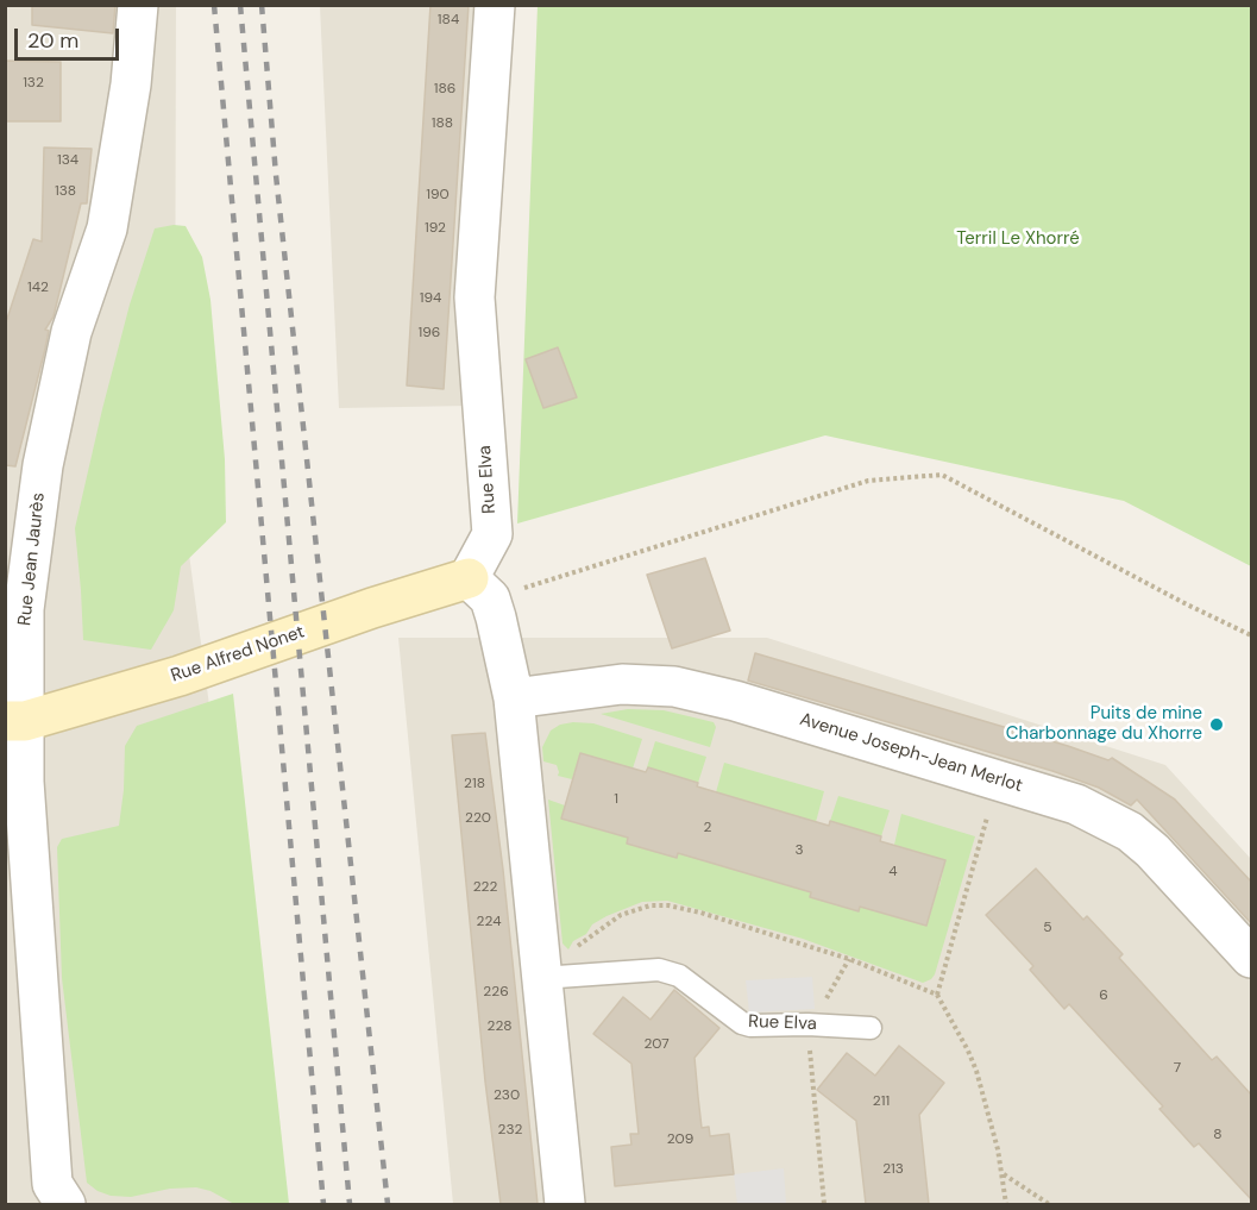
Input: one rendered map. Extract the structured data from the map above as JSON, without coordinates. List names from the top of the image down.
{
  "streets": {
    "street": [
      "Rue Elva",
      "Rue Jean Jaurès",
      "Rue Alfred Nonet",
      "Avenue Joseph-Jean Merlot"
    ]
  },
  "crossings": [
    ["Rue Elva", "Rue Alfred Nonet"],
    ["Rue Jean Jaurès", "Rue Alfred Nonet"]
  ],
  "parks": ["Terril Le Xhorré"],
  "places": ["Puits de mine Charbonnage du Xhorre"],
  "house_numbers": [
    "184",
    "132",
    "186",
    "188",
    "134",
    "138",
    "190",
    "192",
    "142",
    "194",
    "196",
    "218",
    "1",
    "220",
    "2",
    "3",
    "4",
    "222",
    "224",
    "5",
    "226",
    "6",
    "228",
    "207",
    "7",
    "230",
    "211",
    "232",
    "8",
    "209",
    "213"
  ],
  "scale_bar": "20 m"
}
